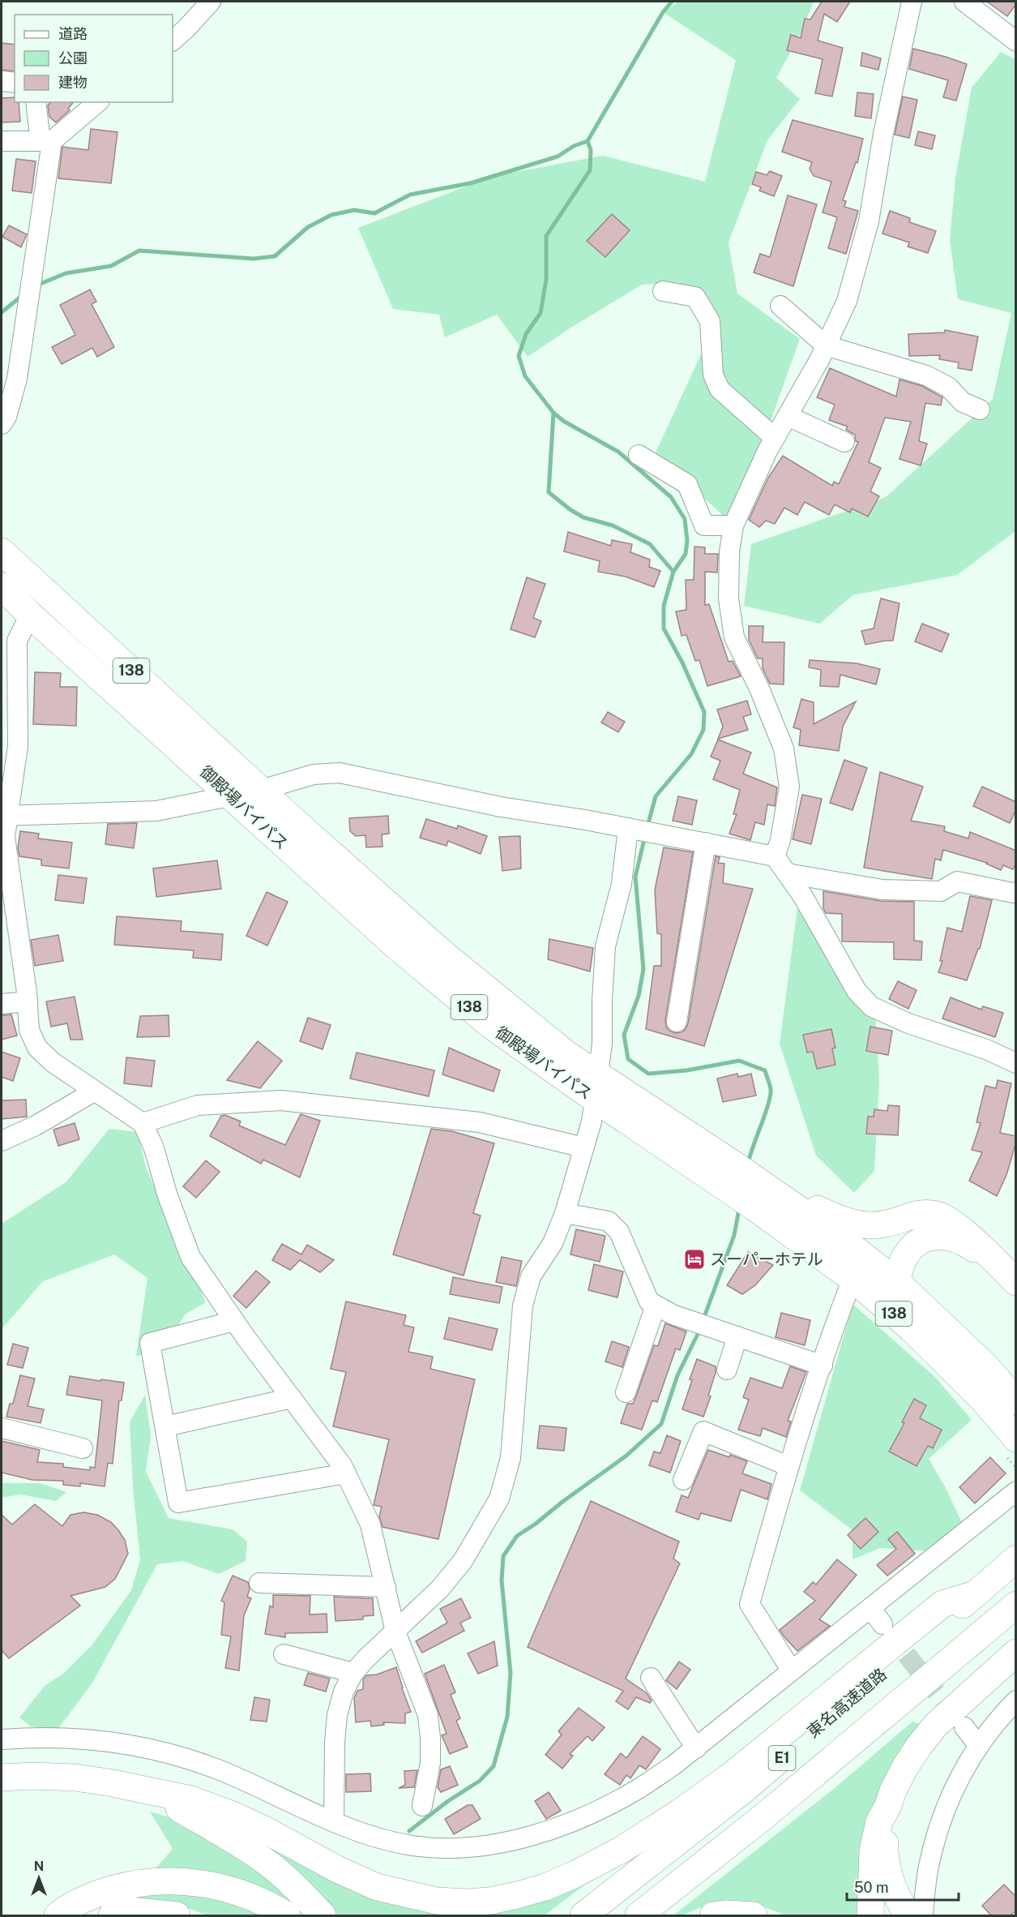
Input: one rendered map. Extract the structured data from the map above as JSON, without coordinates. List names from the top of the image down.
{
  "streets": {
    "highway": [
      "138",
      "御殿場バイパス",
      "東名高速道路",
      "E1"
    ]
  },
  "places": {
    "hotel": ["スーパーホテル"]
  },
  "legend": ["道路", "公園", "建物"],
  "scale_bar": "50 m",
  "north": "top"
}
